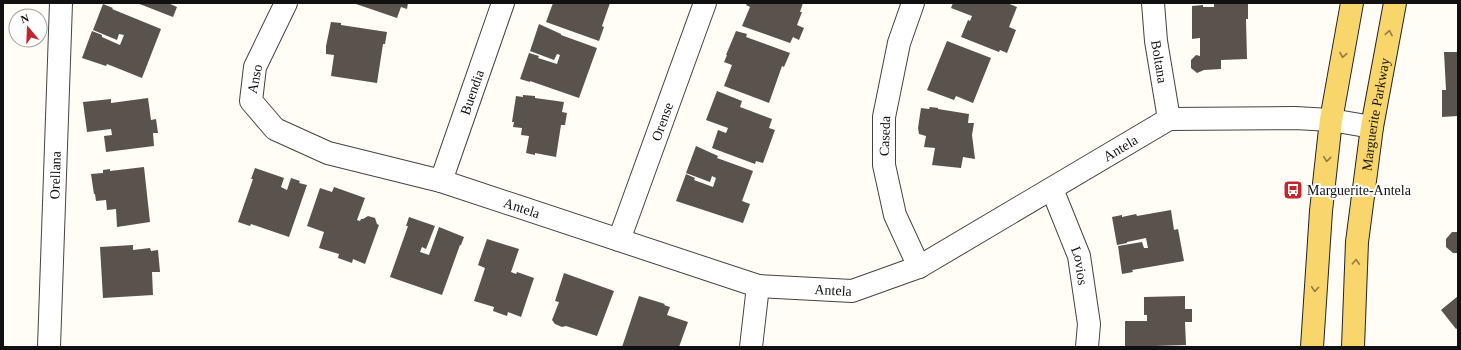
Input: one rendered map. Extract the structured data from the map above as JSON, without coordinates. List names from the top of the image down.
{
  "streets": {
    "main road": ["Marguerite Parkway"],
    "street": [
      "Boltana",
      "Anso",
      "Buendia",
      "Orense",
      "Caseda",
      "Antela",
      "Orellana",
      "Lovios"
    ]
  },
  "crossings": [
    ["Boltana", "Antela"],
    ["Anso", "Antela"],
    ["Buendia", "Antela"],
    ["Orense", "Antela"],
    ["Caseda", "Antela"],
    ["Antela", "Lovios"]
  ],
  "places": {
    "bus stop": ["Marguerite-Antela"]
  },
  "north": "top"
}
